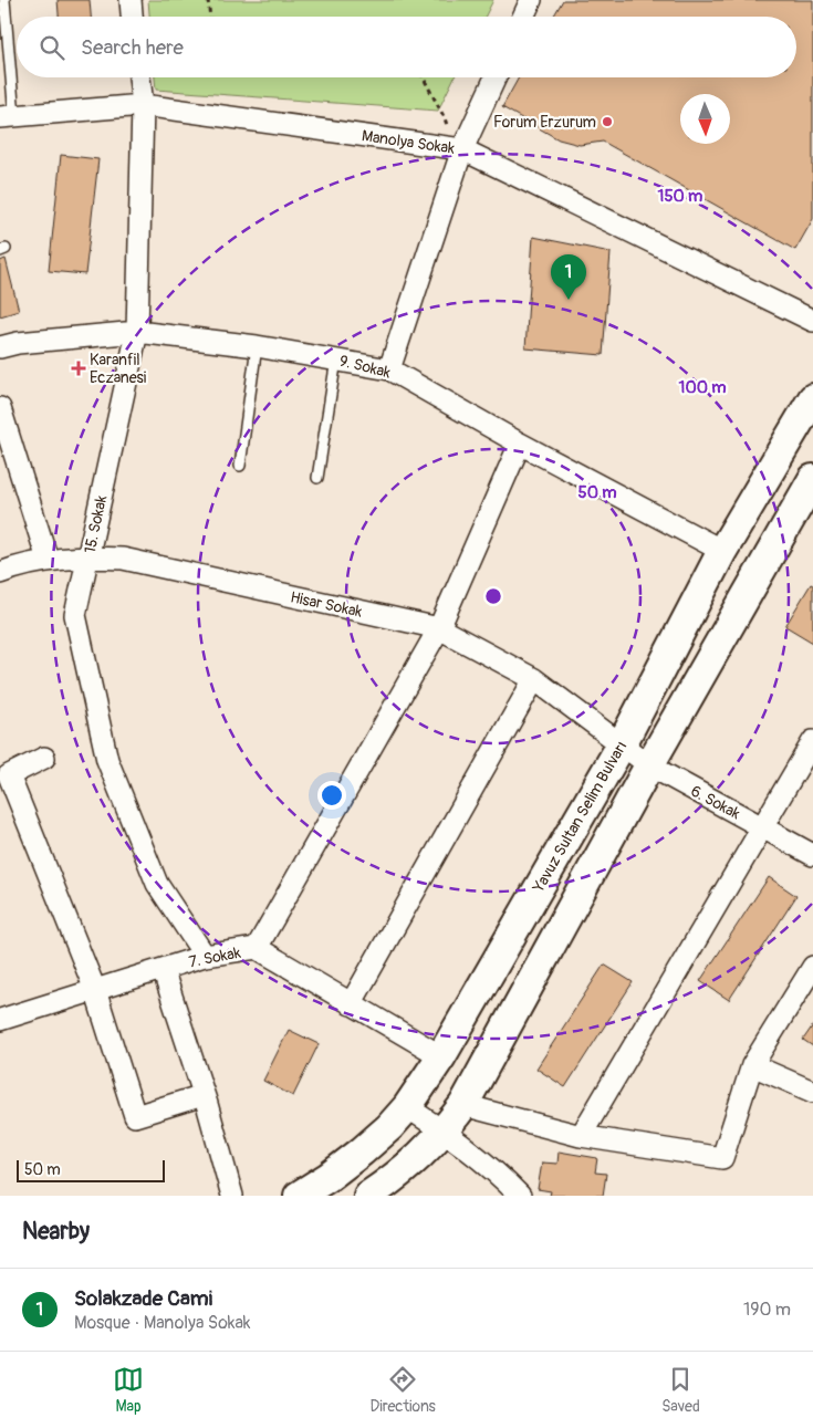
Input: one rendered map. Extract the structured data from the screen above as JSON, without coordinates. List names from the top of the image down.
{
  "streets": {
    "main road": ["Yavuz Sultan Selim Bulvarı"],
    "street": [
      "Manolya Sokak",
      "9. Sokak",
      "15. Sokak",
      "Hisar Sokak",
      "6. Sokak",
      "7. Sokak"
    ]
  },
  "crossings": [
    ["Manolya Sokak", "15. Sokak"],
    ["9. Sokak", "15. Sokak"],
    ["9. Sokak", "Yavuz Sultan Selim Bulvarı"],
    ["15. Sokak", "Hisar Sokak"],
    ["15. Sokak", "7. Sokak"],
    ["Hisar Sokak", "6. Sokak"],
    ["Hisar Sokak", "Yavuz Sultan Selim Bulvarı"],
    ["6. Sokak", "Yavuz Sultan Selim Bulvarı"],
    ["Yavuz Sultan Selim Bulvarı", "7. Sokak"]
  ],
  "places": {
    "other": ["Forum Erzurum"],
    "health": ["Karanfil Eczanesi"]
  },
  "scale_bar": "50 m",
  "north": "bottom",
  "page": {
    "search": "Search here",
    "pins": "1",
    "scale": "50 m",
    "heading": "Nearby",
    "list": [
      {
        "mark": "1",
        "name": "Solakzade Cami",
        "note": "Mosque · Manolya Sokak",
        "value": "190 m"
      }
    ],
    "nav": ["Map", "Directions", "Saved"]
  },
  "rings": ["150 m", "100 m", "50 m"]
}
